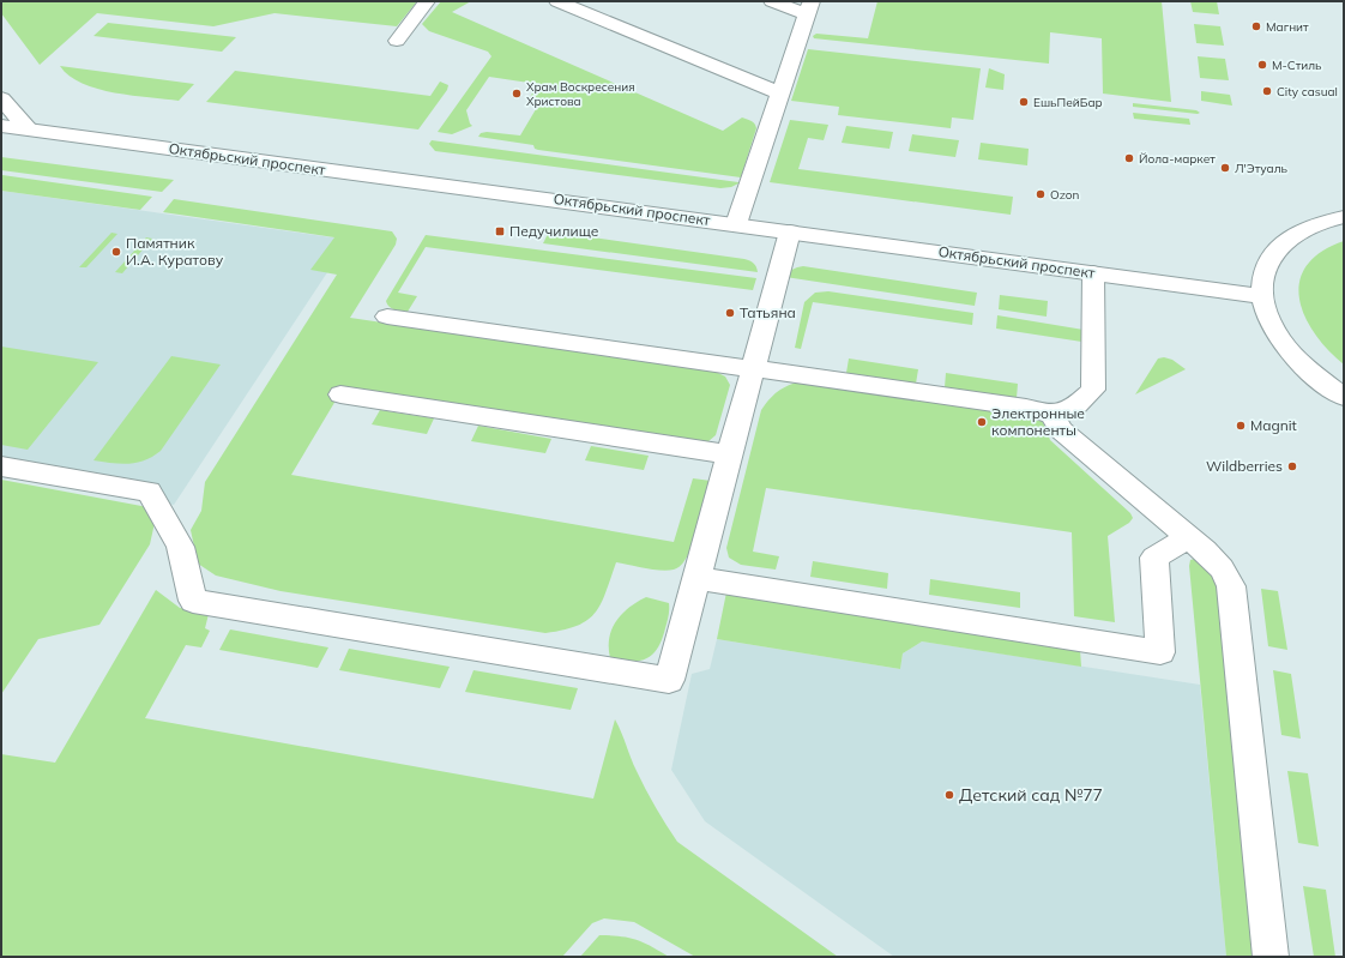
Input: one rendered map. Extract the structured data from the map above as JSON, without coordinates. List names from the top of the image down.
{
  "streets": {
    "main road": ["Октябрьский проспект"]
  },
  "places": {
    "other": [
      "Магнит",
      "М-Стиль",
      "City сasual",
      "Храм Воскресения Христова",
      "ЕшьПейБар",
      "Йола-маркет",
      "Л'Этуаль",
      "Ozon",
      "Памятник И.А. Куратову",
      "Татьяна",
      "Электронные компоненты",
      "Magnit",
      "Wildberries",
      "Детский сад №77"
    ],
    "transit": ["Педучилище"]
  }
}
